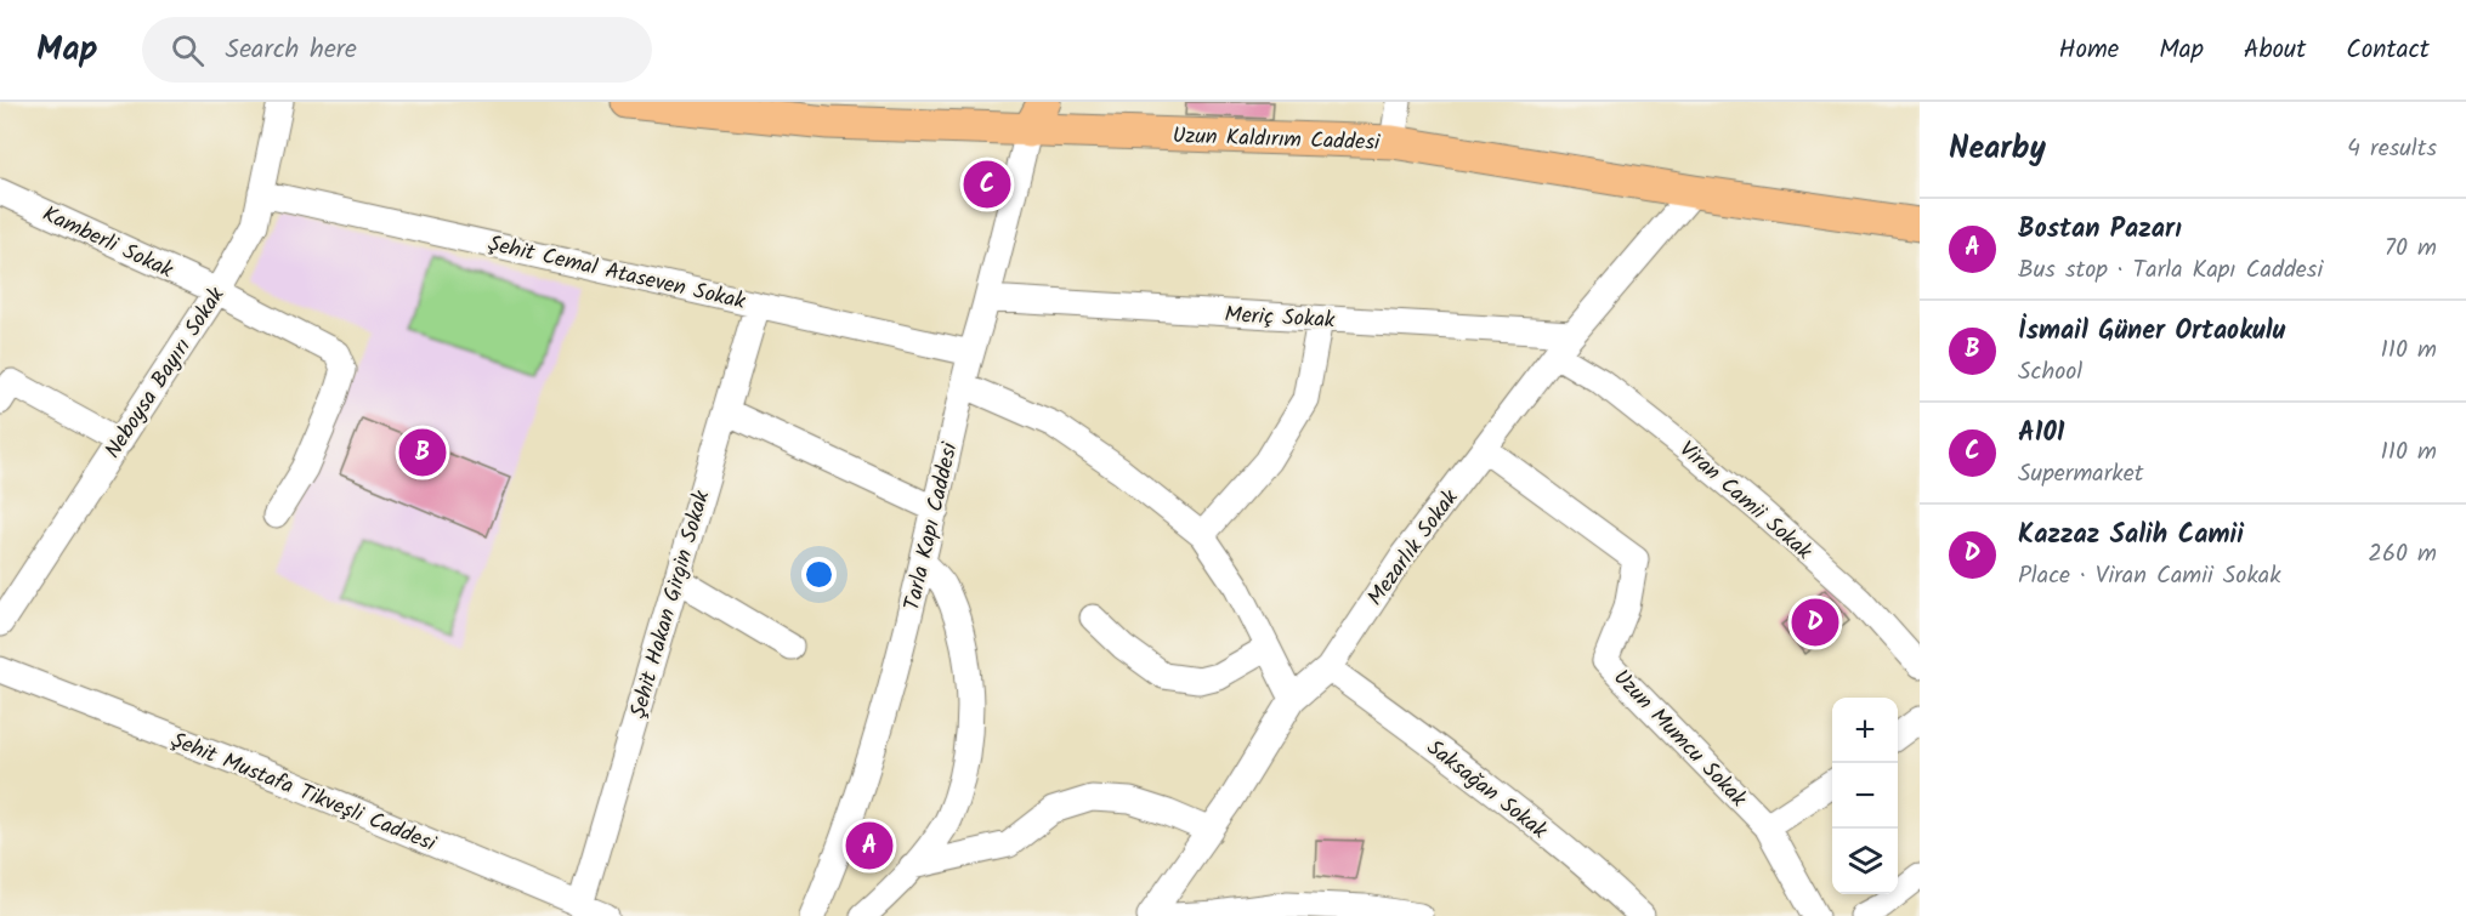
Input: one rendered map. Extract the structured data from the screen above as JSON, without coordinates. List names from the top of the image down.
{
  "streets": {
    "main road": ["Uzun Kaldırım Caddesi"],
    "street": [
      "Kamberli Sokak",
      "Şehit Cemal Ataseven Sokak",
      "Meriç Sokak",
      "Neboysa Bayırı Sokak",
      "Viran Camii Sokak",
      "Tarla Kapı Caddesi",
      "Mezarlık Sokak",
      "Şehit Hakan Girgin Sokak",
      "Uzun Mumcu Sokak",
      "Saksağan Sokak",
      "Şehit Mustafa Tikveşli Caddesi"
    ]
  },
  "crossings": [
    ["Uzun Kaldırım Caddesi", "Tarla Kapı Caddesi"],
    ["Uzun Kaldırım Caddesi", "Mezarlık Sokak"],
    ["Kamberli Sokak", "Neboysa Bayırı Sokak"],
    ["Şehit Cemal Ataseven Sokak", "Neboysa Bayırı Sokak"],
    ["Şehit Cemal Ataseven Sokak", "Tarla Kapı Caddesi"],
    ["Şehit Cemal Ataseven Sokak", "Şehit Hakan Girgin Sokak"],
    ["Meriç Sokak", "Viran Camii Sokak"],
    ["Meriç Sokak", "Tarla Kapı Caddesi"],
    ["Meriç Sokak", "Mezarlık Sokak"],
    ["Viran Camii Sokak", "Mezarlık Sokak"],
    ["Mezarlık Sokak", "Uzun Mumcu Sokak"],
    ["Mezarlık Sokak", "Saksağan Sokak"],
    ["Şehit Hakan Girgin Sokak", "Şehit Mustafa Tikveşli Caddesi"]
  ],
  "page": {
    "header": "Map",
    "search": "Search here",
    "nav": [
      "Home",
      "Map",
      "About",
      "Contact"
    ],
    "heading": ["Nearby", "4 results"],
    "pins": [
      "C",
      "B",
      "D",
      "A"
    ],
    "list": [
      {
        "mark": "A",
        "name": "Bostan Pazarı",
        "note": "Bus stop · Tarla Kapı Caddesi",
        "value": "70 m"
      },
      {
        "mark": "B",
        "name": "İsmail Güner Ortaokulu",
        "note": "School",
        "value": "110 m"
      },
      {
        "mark": "C",
        "name": "A101",
        "note": "Supermarket",
        "value": "110 m"
      },
      {
        "mark": "D",
        "name": "Kazzaz Salih Camii",
        "note": "Place · Viran Camii Sokak",
        "value": "260 m"
      }
    ],
    "map_buttons": ["+", "−"]
  }
}
